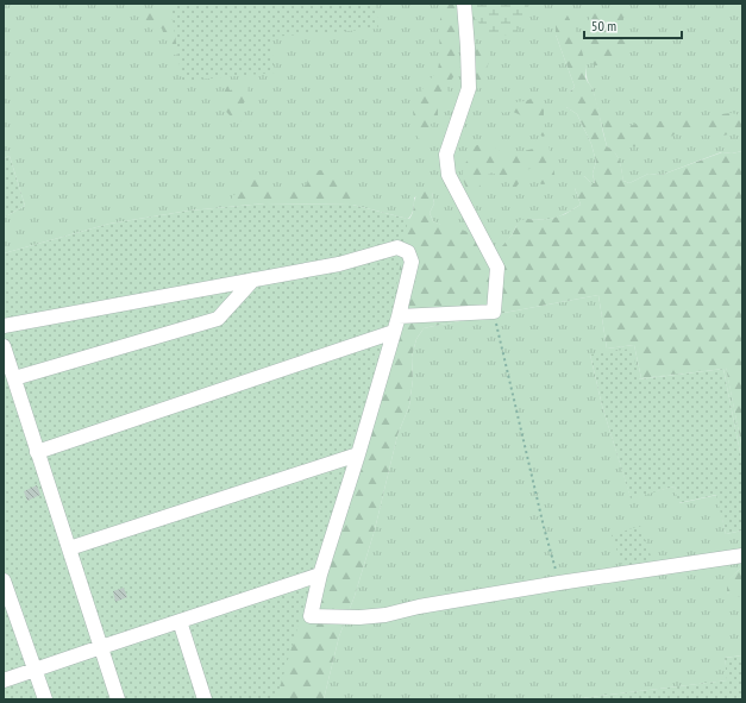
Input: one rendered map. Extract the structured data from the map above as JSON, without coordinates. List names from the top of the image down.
{
  "scale_bar": "50 m"
}
